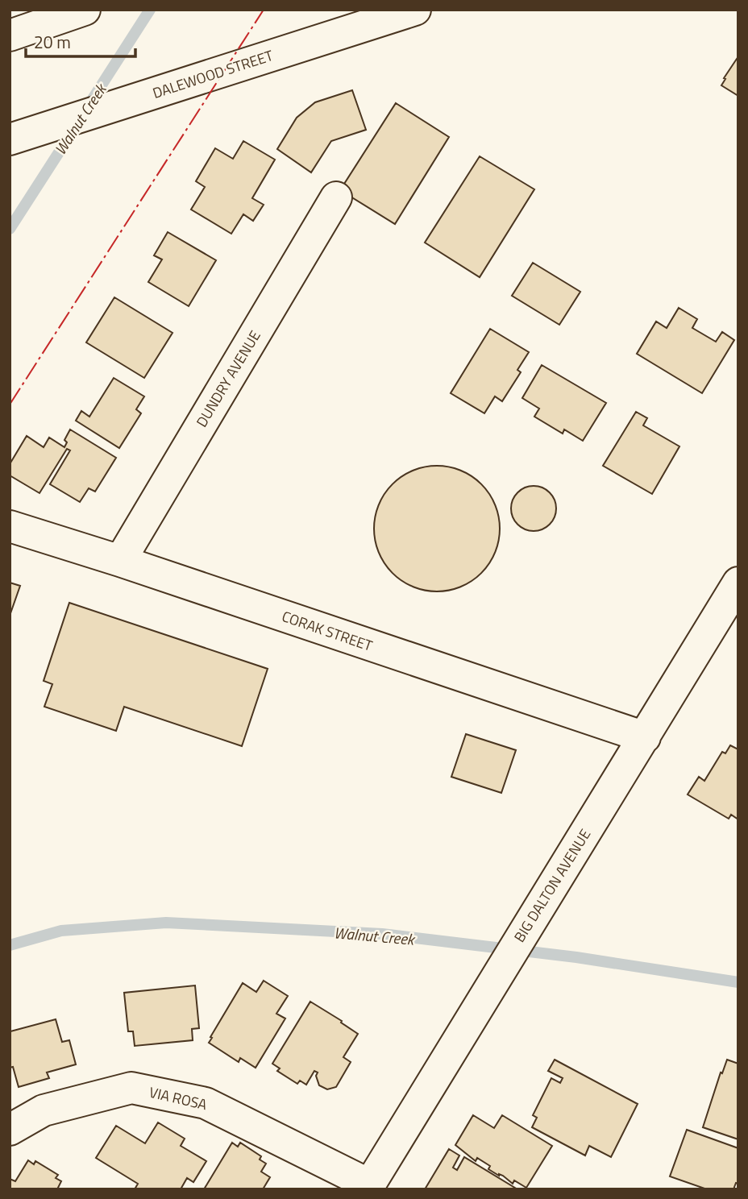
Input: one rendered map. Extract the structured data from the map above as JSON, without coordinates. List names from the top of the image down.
{
  "streets": {
    "main road": [
      "DALEWOOD STREET",
      "DUNDRY AVENUE",
      "CORAK STREET",
      "BIG DALTON AVENUE",
      "VIA ROSA"
    ]
  },
  "crossings": [
    ["DUNDRY AVENUE", "CORAK STREET"],
    ["CORAK STREET", "BIG DALTON AVENUE"],
    ["BIG DALTON AVENUE", "VIA ROSA"]
  ],
  "water": ["Walnut Creek"],
  "scale_bar": "20 m"
}
